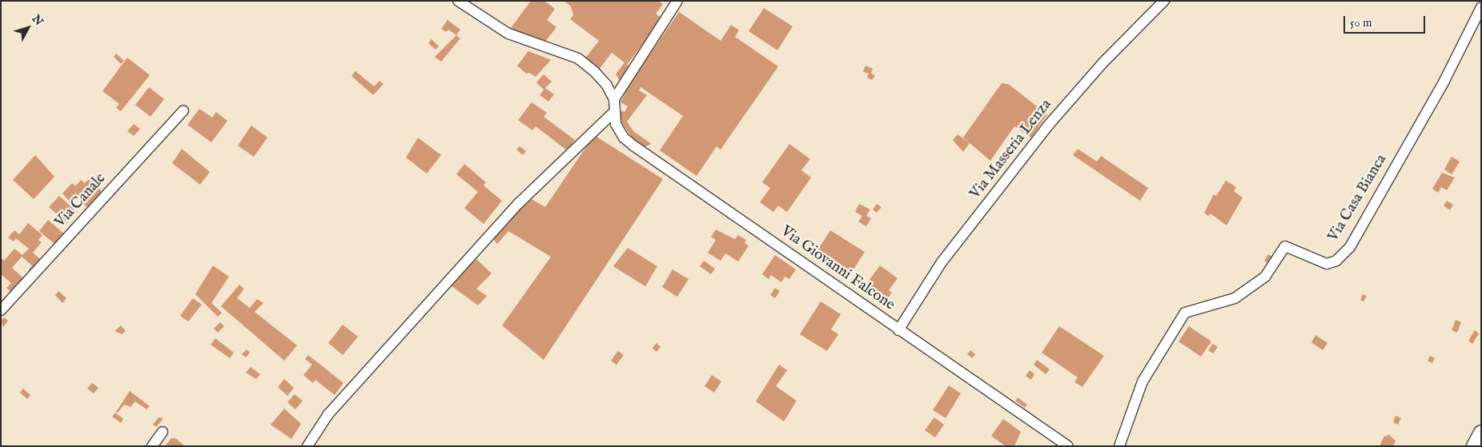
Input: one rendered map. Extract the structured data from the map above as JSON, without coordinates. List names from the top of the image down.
{
  "streets": {
    "street": [
      "Via Masseria Lenza",
      "Via Casa Bianca",
      "Via Canale",
      "Via Giovanni Falcone"
    ]
  },
  "crossings": [
    ["Via Masseria Lenza", "Via Giovanni Falcone"]
  ],
  "scale_bar": "50 m",
  "north": "top right"
}
